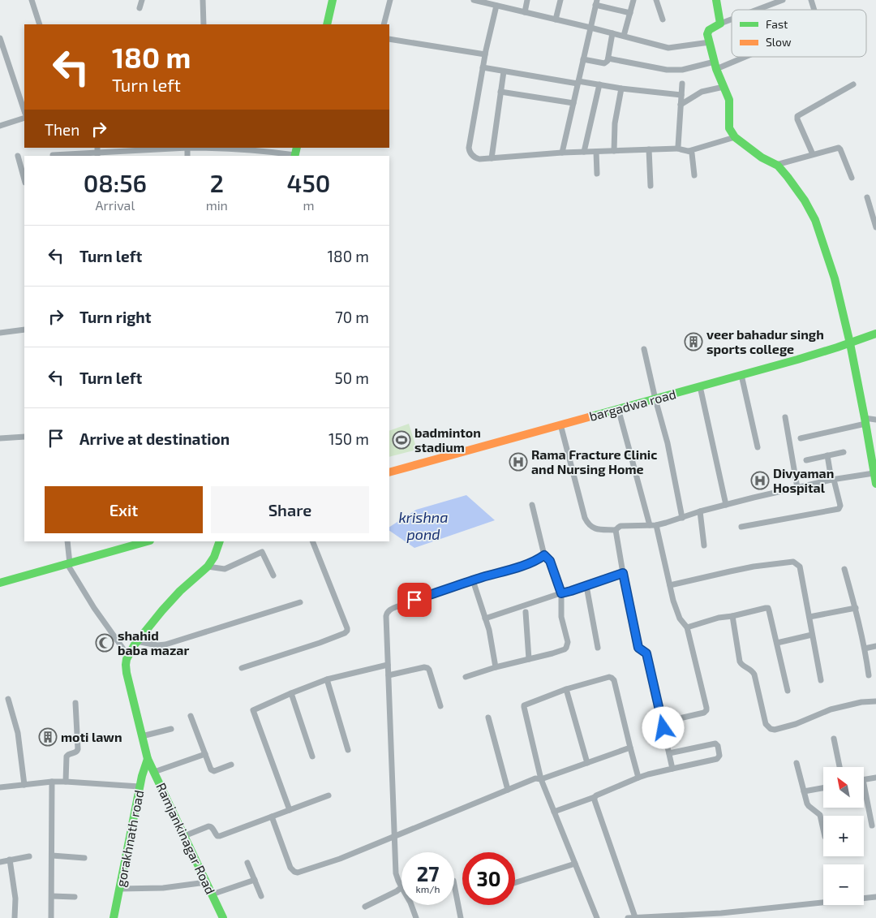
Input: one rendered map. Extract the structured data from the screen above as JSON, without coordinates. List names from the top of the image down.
{
  "streets": {
    "street": ["bargadwa road", "gorakhnath road", "Ramjankinagar Road"]
  },
  "crossings": [
    ["gorakhnath road", "Ramjankinagar Road"]
  ],
  "water": ["krishna pond"],
  "places": {
    "building": ["veer bahadur singh sports college", "moti lawn"],
    "sports": ["badminton stadium"],
    "hospital": ["Rama Fracture Clinic and Nursing Home", "Divyaman Hospital"],
    "mosque": ["shahid baba mazar"]
  },
  "legend": ["Fast", "Slow"],
  "north": "top left",
  "page": {
    "turn": ["180 m", "Turn left"],
    "then": "Then",
    "eta": [
      "08:56",
      "Arrival",
      "2",
      "min",
      "450",
      "m"
    ],
    "list": [
      {
        "name": "Turn left",
        "value": "180 m"
      },
      {
        "name": "Turn right",
        "value": "70 m"
      },
      {
        "name": "Turn left",
        "value": "50 m"
      },
      {
        "name": "Arrive at destination",
        "value": "150 m"
      }
    ],
    "buttons": ["Exit", "Share"],
    "map_buttons": ["+", "−"],
    "speed": "27 km/h",
    "limit": "30"
  }
}
